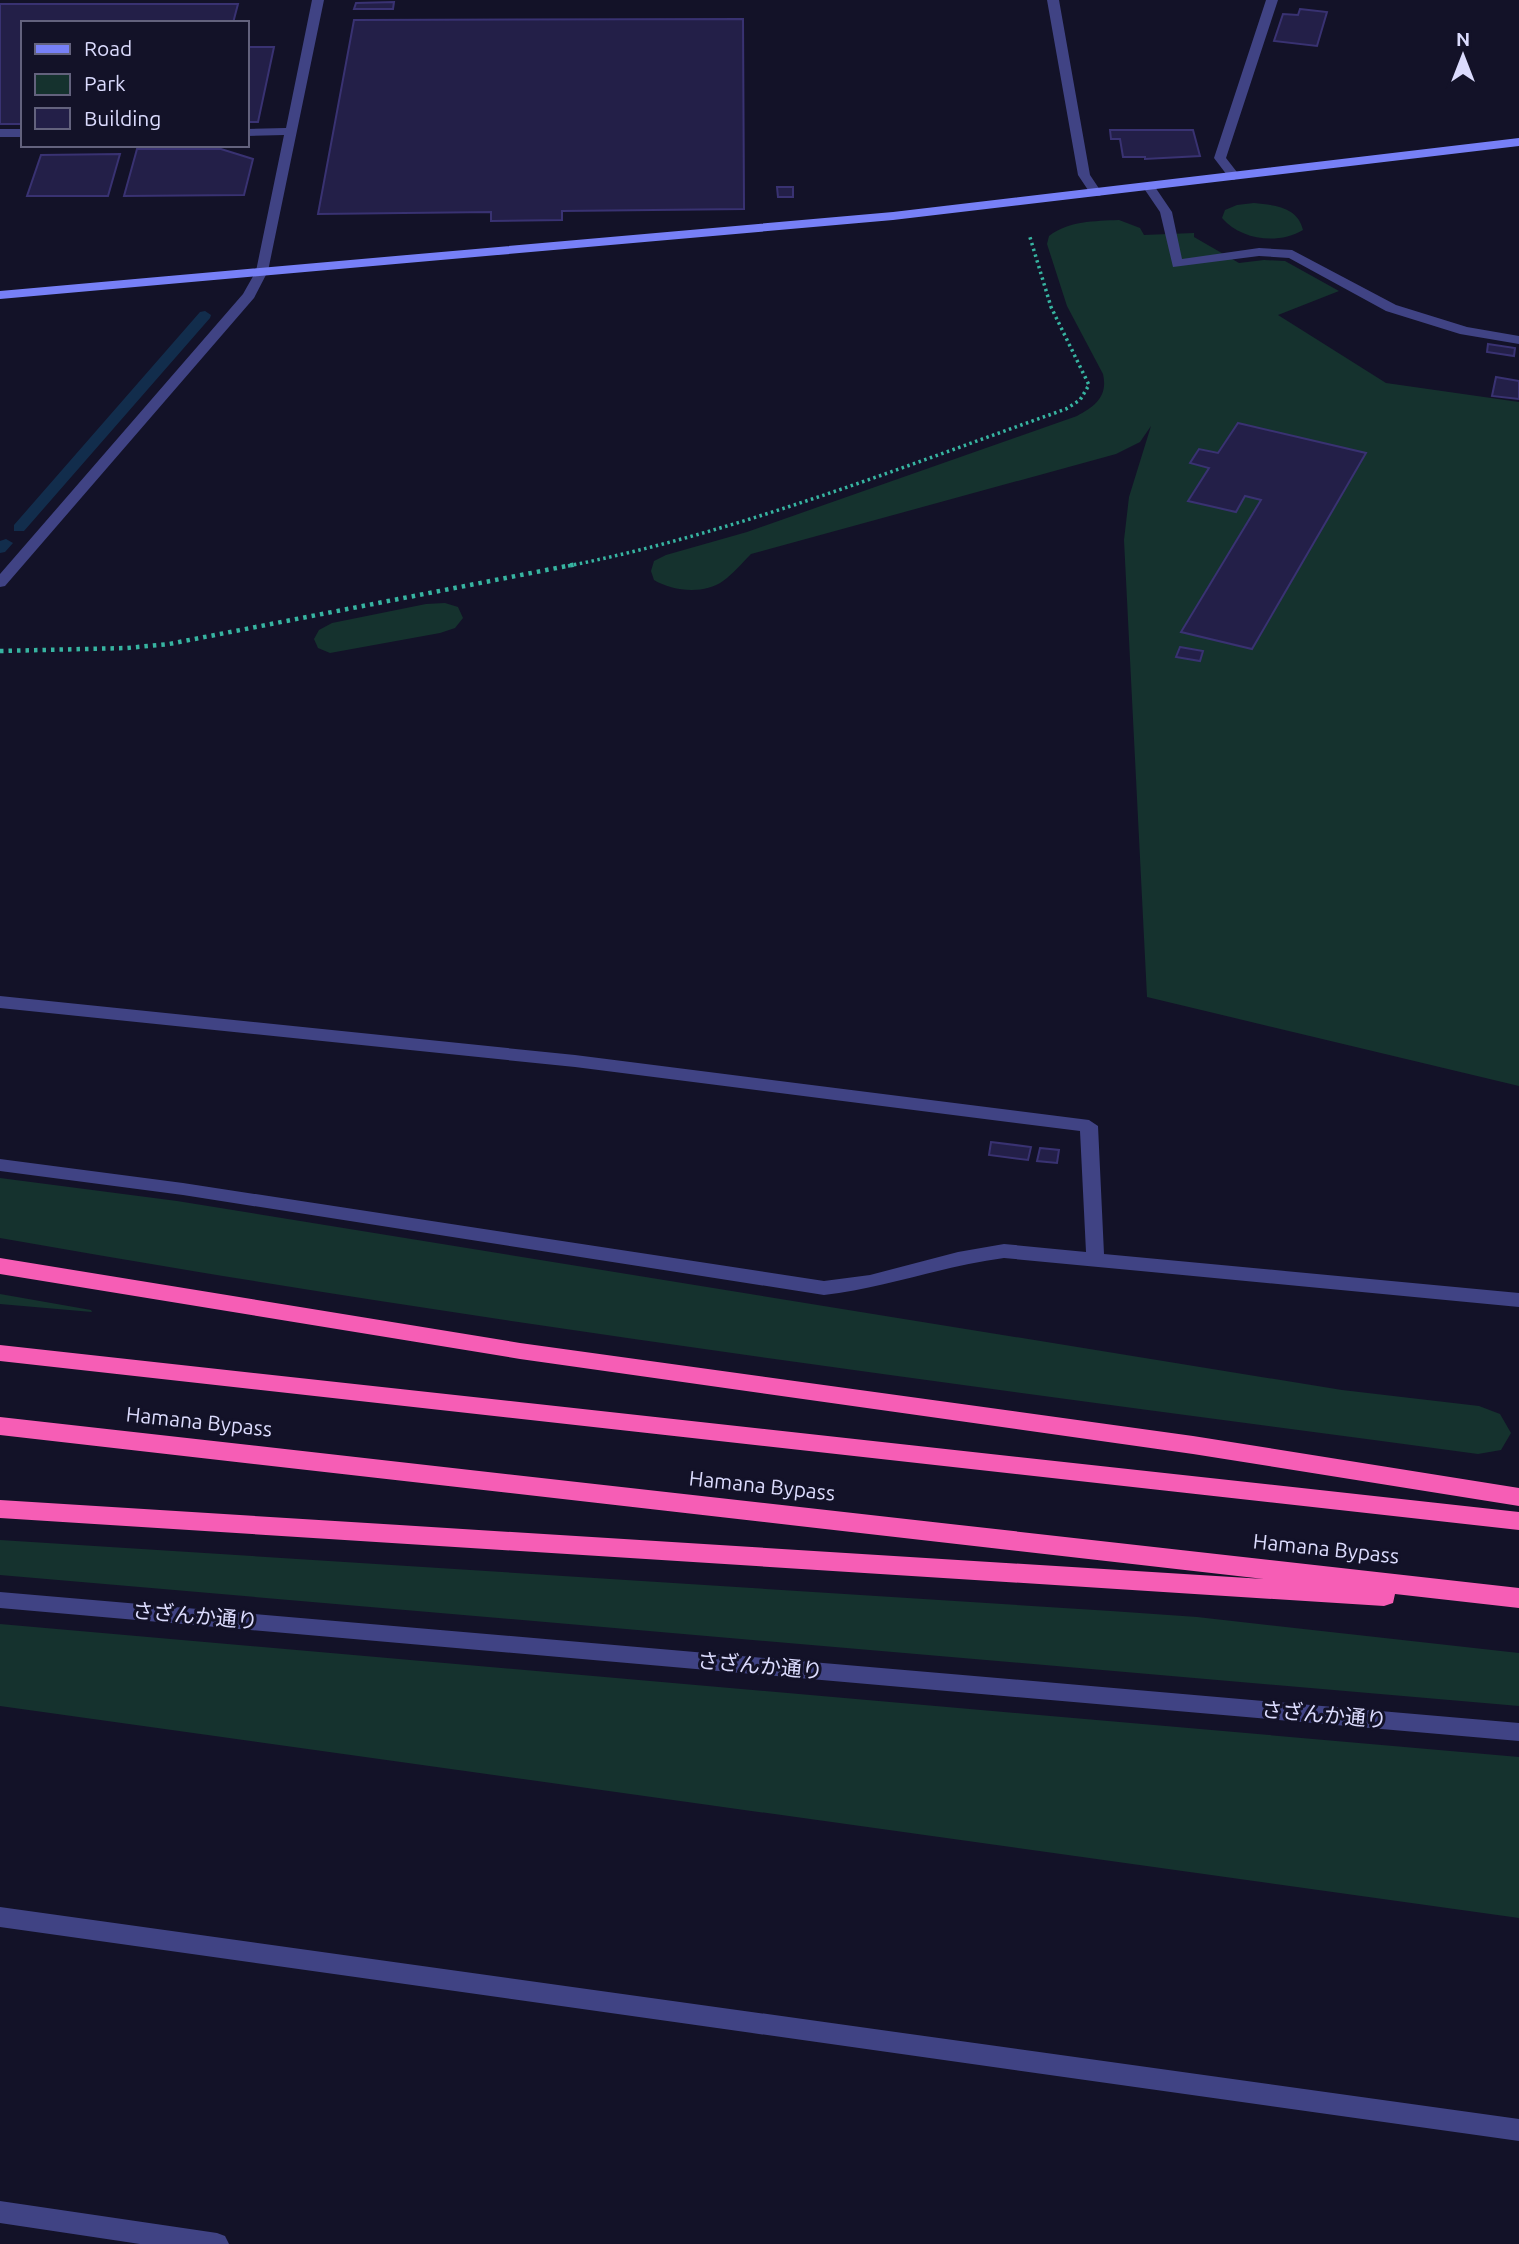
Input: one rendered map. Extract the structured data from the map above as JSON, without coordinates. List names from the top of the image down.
{
  "streets": {
    "highway": ["Hamana Bypass"],
    "street": ["さざんか通り"]
  },
  "legend": ["Road", "Park", "Building"],
  "north": "top"
}
